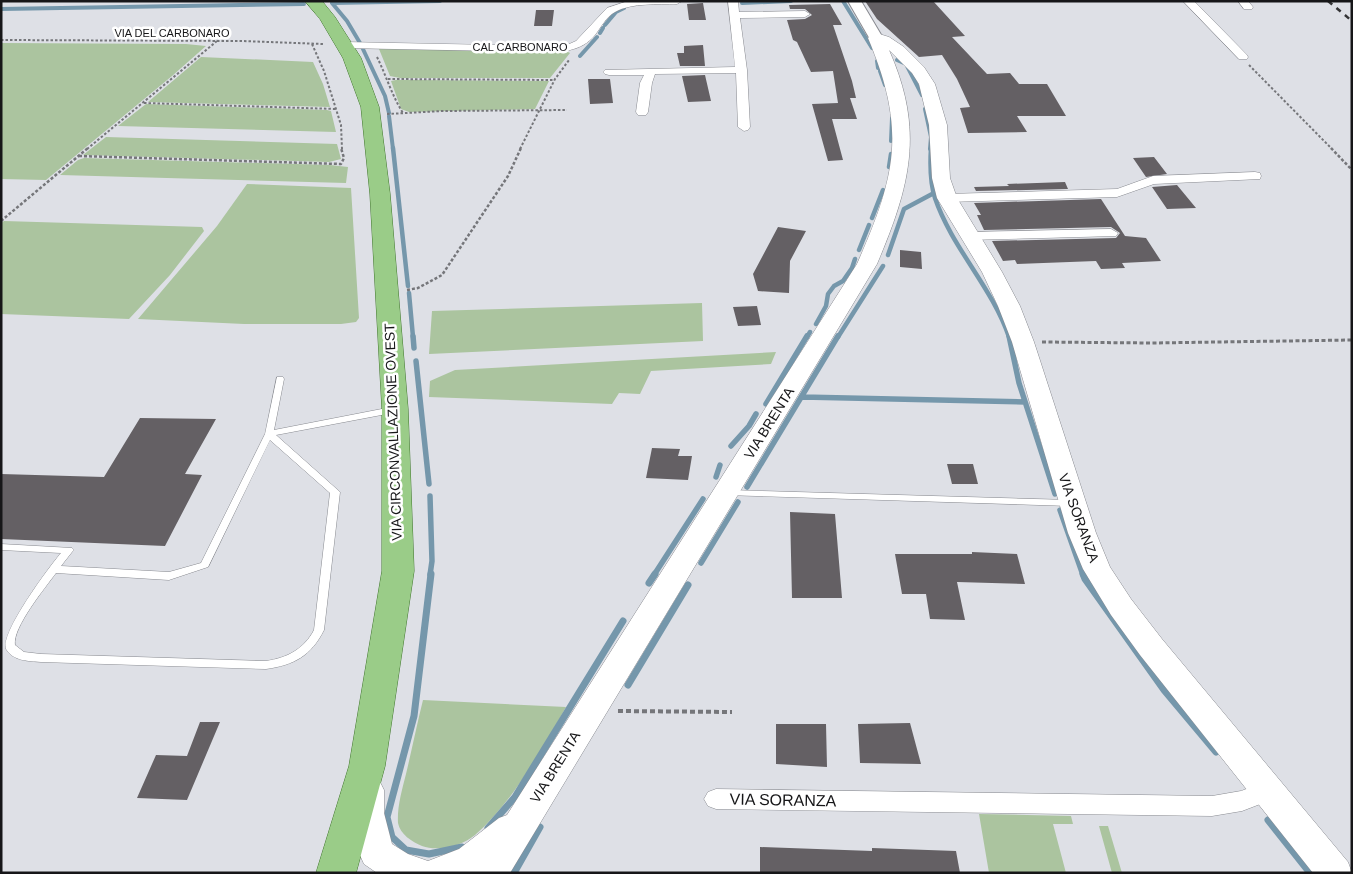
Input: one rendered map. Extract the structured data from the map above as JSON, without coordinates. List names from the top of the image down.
{
  "streets": {
    "main road": ["VIA BRENTA", "VIA CIRCONVALLAZIONE OVEST", "VIA SORANZA"],
    "street": ["CAL CARBONARO"],
    "path": ["VIA DEL CARBONARO"]
  },
  "crossings": [
    ["VIA DEL CARBONARO", "CAL CARBONARO"],
    ["VIA DEL CARBONARO", "VIA CIRCONVALLAZIONE OVEST"],
    ["CAL CARBONARO", "VIA CIRCONVALLAZIONE OVEST"],
    ["VIA BRENTA", "VIA SORANZA"]
  ]
}
